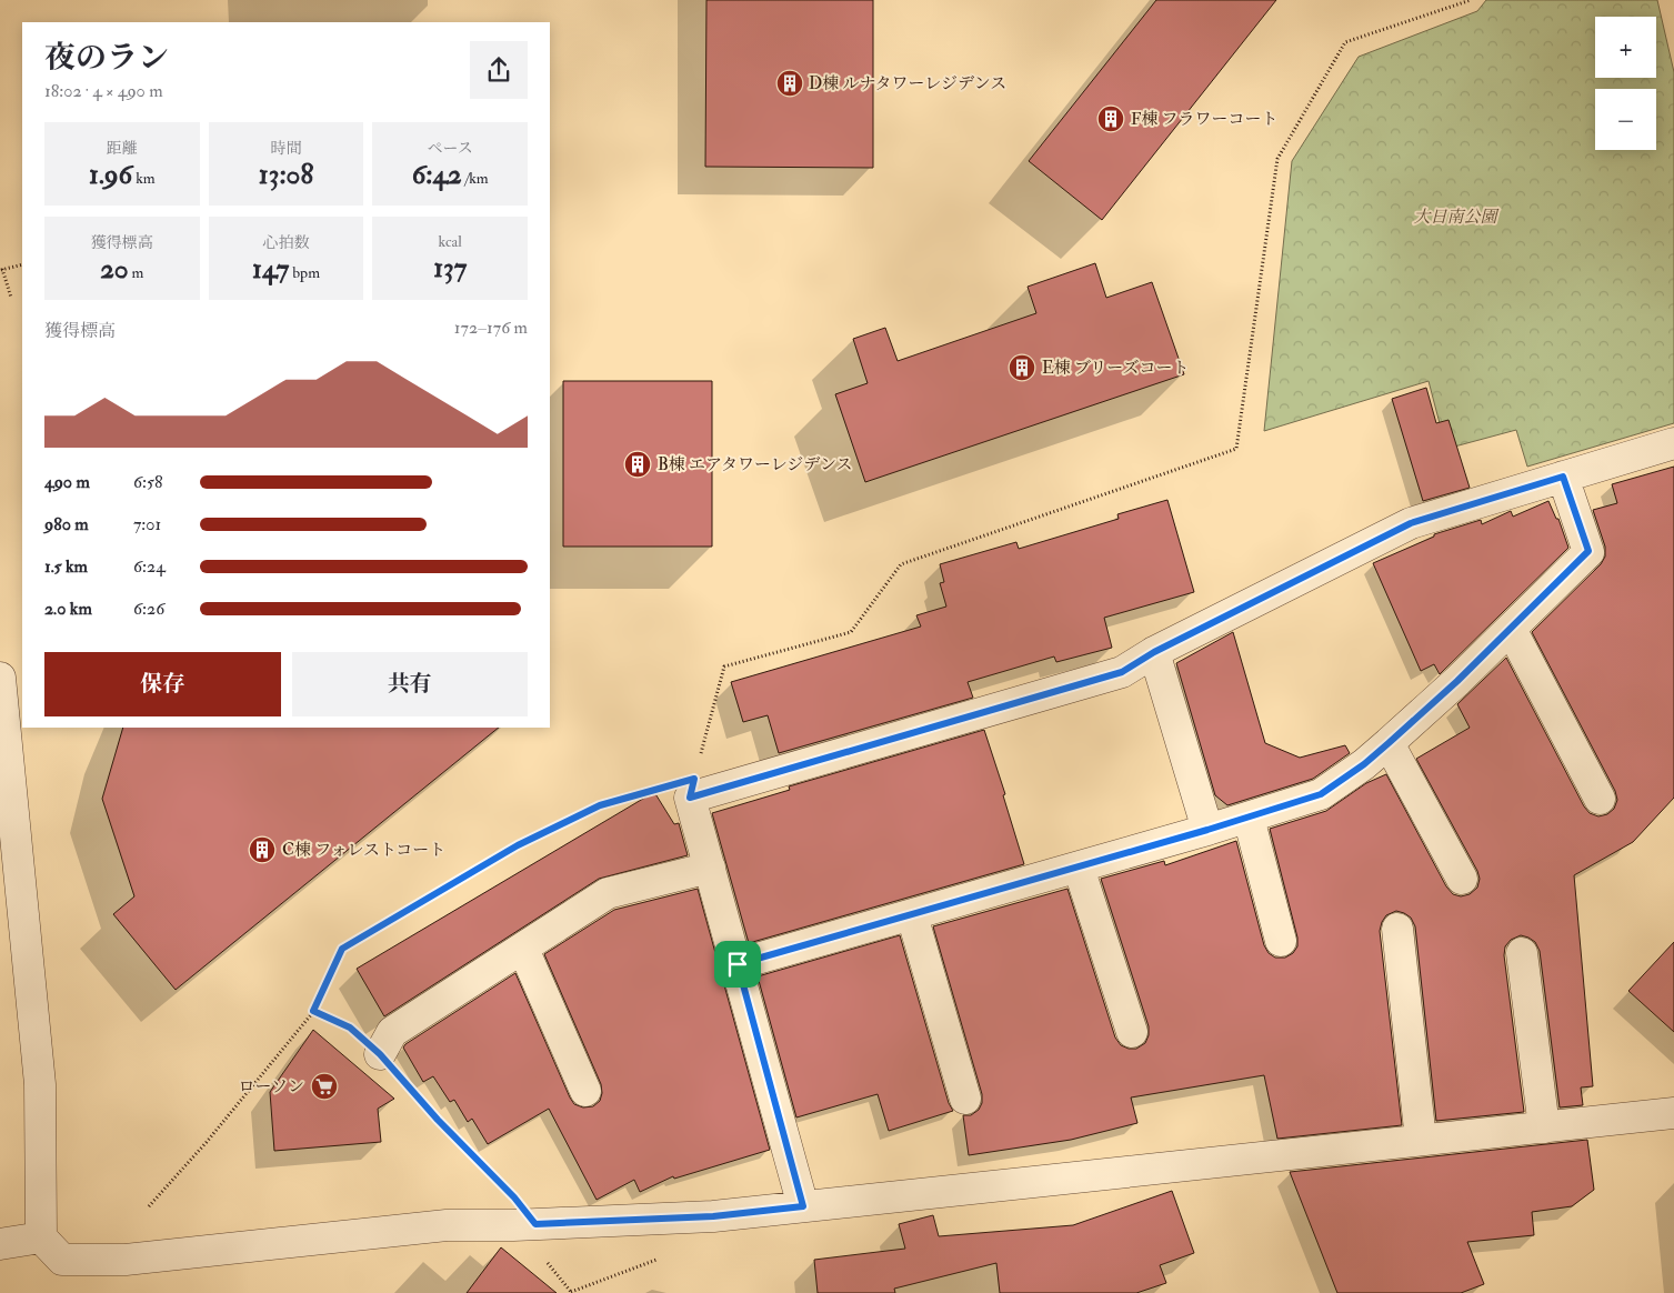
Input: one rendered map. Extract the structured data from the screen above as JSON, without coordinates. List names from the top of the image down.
{
  "parks": ["大日南公園"],
  "places": {
    "building": [
      "D棟 ルナタワーレジデンス",
      "F棟 フラワーコート",
      "E棟 ブリーズコート",
      "B棟 エアタワーレジデンス",
      "C棟 フォレストコート"
    ],
    "supermarket": ["ローソン"]
  },
  "page": {
    "map_buttons": ["+", "−"],
    "heading": ["夜のラン", "18:02 · 4 × 490 m"],
    "stats": [
      ["距離", "1.96 km"],
      ["時間", "13:08"],
      ["ペース", "6:42 /km"],
      ["獲得標高", "20 m"],
      ["心拍数", "147 bpm"],
      ["kcal", "137"]
    ],
    "chart": ["獲得標高", "172–176 m"],
    "list": [
      {
        "name": "490 m",
        "note": "6:58"
      },
      {
        "name": "980 m",
        "note": "7:01"
      },
      {
        "name": "1.5 km",
        "note": "6:24"
      },
      {
        "name": "2.0 km",
        "note": "6:26"
      }
    ],
    "buttons": ["保存", "共有"]
  }
}
